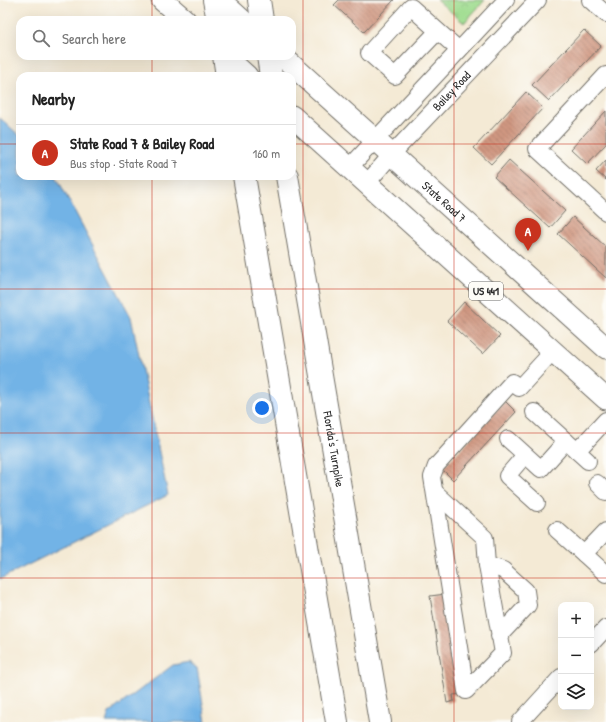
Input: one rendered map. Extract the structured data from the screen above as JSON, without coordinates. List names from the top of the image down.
{
  "streets": {
    "highway": ["Florida's Turnpike"],
    "main road": ["State Road 7", "US 441"],
    "street": ["Bailey Road"]
  },
  "crossings": [
    ["Bailey Road", "State Road 7"],
    ["Bailey Road", "US 441"]
  ],
  "page": {
    "search": "Search here",
    "heading": "Nearby",
    "list": [
      {
        "mark": "A",
        "name": "State Road 7 & Bailey Road",
        "note": "Bus stop · State Road 7",
        "value": "160 m"
      }
    ],
    "pins": "A",
    "map_buttons": ["+", "−"]
  }
}
